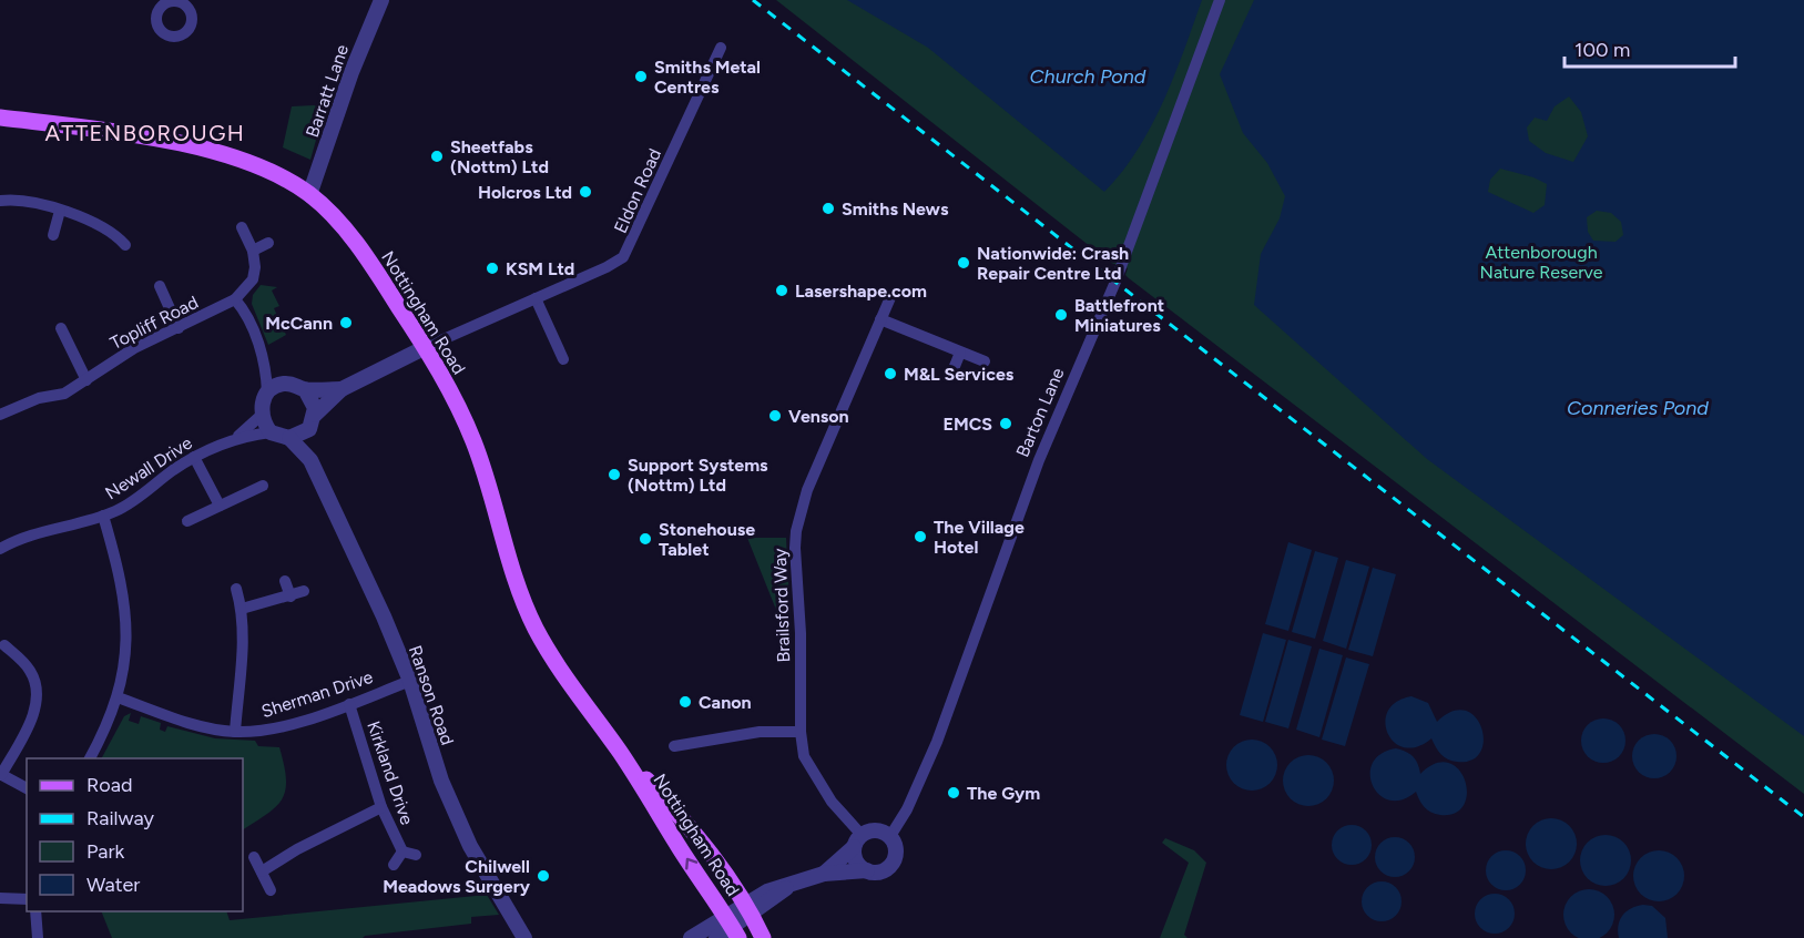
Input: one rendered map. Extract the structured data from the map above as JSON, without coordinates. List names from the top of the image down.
{
  "streets": {
    "main road": ["Nottingham Road"],
    "street": [
      "Barratt Lane",
      "Eldon Road",
      "Topliff Road",
      "Barton Lane",
      "Newall Drive",
      "Brailsford Way",
      "Sherman Drive",
      "Ranson Road",
      "Kirkland Drive"
    ]
  },
  "crossings": [
    ["Barratt Lane", "Nottingham Road"],
    ["Eldon Road", "Nottingham Road"],
    ["Nottingham Road", "Barton Lane"],
    ["Barton Lane", "Brailsford Way"],
    ["Newall Drive", "Ranson Road"],
    ["Sherman Drive", "Ranson Road"],
    ["Sherman Drive", "Kirkland Drive"]
  ],
  "districts": ["ATTENBOROUGH"],
  "water": ["Church Pond", "Conneries Pond"],
  "parks": ["Attenborough Nature Reserve"],
  "places": [
    "Smiths Metal Centres",
    "Sheetfabs (Nottm) Ltd",
    "Holcros Ltd",
    "Smiths News",
    "Nationwide: Crash Repair Centre Ltd",
    "KSM Ltd",
    "Lasershape.com",
    "Battlefront Miniatures",
    "McCann",
    "M&L Services",
    "Venson",
    "EMCS",
    "Support Systems (Nottm) Ltd",
    "The Village Hotel",
    "Stonehouse Tablet",
    "Canon",
    "The Gym",
    "Chilwell Meadows Surgery"
  ],
  "legend": [
    "Road",
    "Railway",
    "Park",
    "Water"
  ],
  "scale_bar": "100 m"
}
